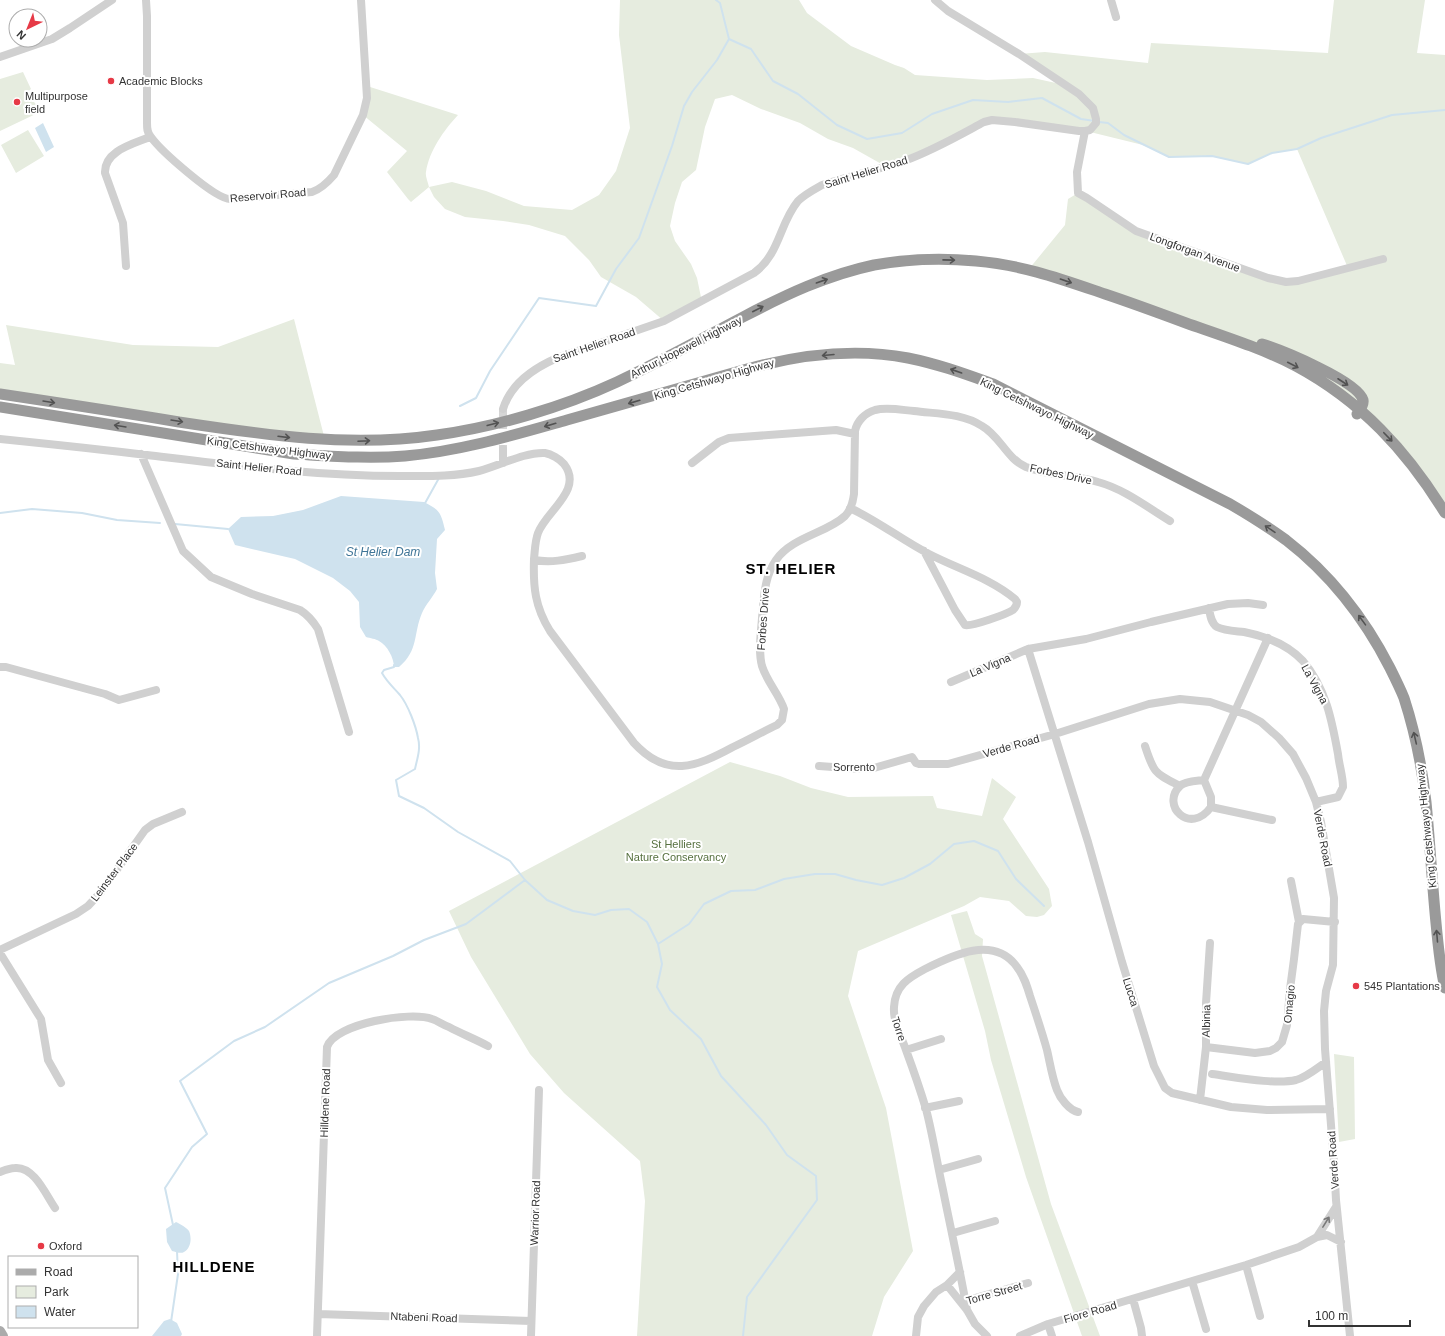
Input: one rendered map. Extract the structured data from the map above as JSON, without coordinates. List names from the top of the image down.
{
  "streets": {
    "highway": ["Arthur Hopewell Highway", "King Cetshwayo Highway"],
    "street": [
      "Saint Helier Road",
      "Reservoir Road",
      "Longforgan Avenue",
      "Forbes Drive",
      "La Vigna",
      "Verde Road",
      "Sorrento",
      "Leinster Place",
      "Lucca",
      "Omagio",
      "Albinia",
      "Torre",
      "Hilldene Road",
      "Warrior Road",
      "Torre Street",
      "Fiore Road",
      "Ntabeni Road"
    ]
  },
  "crossings": [
    ["Saint Helier Road", "Longforgan Avenue"],
    ["Saint Helier Road", "Forbes Drive"],
    ["Arthur Hopewell Highway", "King Cetshwayo Highway"],
    ["La Vigna", "Verde Road"],
    ["Verde Road", "Sorrento"],
    ["Verde Road", "Lucca"],
    ["Verde Road", "Fiore Road"],
    ["Lucca", "Albinia"],
    ["Omagio", "Albinia"],
    ["Torre", "Torre Street"],
    ["Hilldene Road", "Ntabeni Road"],
    ["Warrior Road", "Ntabeni Road"]
  ],
  "one_way": ["Arthur Hopewell Highway"],
  "districts": ["ST. HELIER", "HILLDENE"],
  "water": ["St Helier Dam"],
  "parks": ["St Helliers Nature Conservancy"],
  "places": [
    "Academic Blocks",
    "Multipurpose field",
    "545 Plantations",
    "Oxford"
  ],
  "legend": ["Road", "Park", "Water"],
  "scale_bar": "100 m",
  "north": "bottom left"
}
